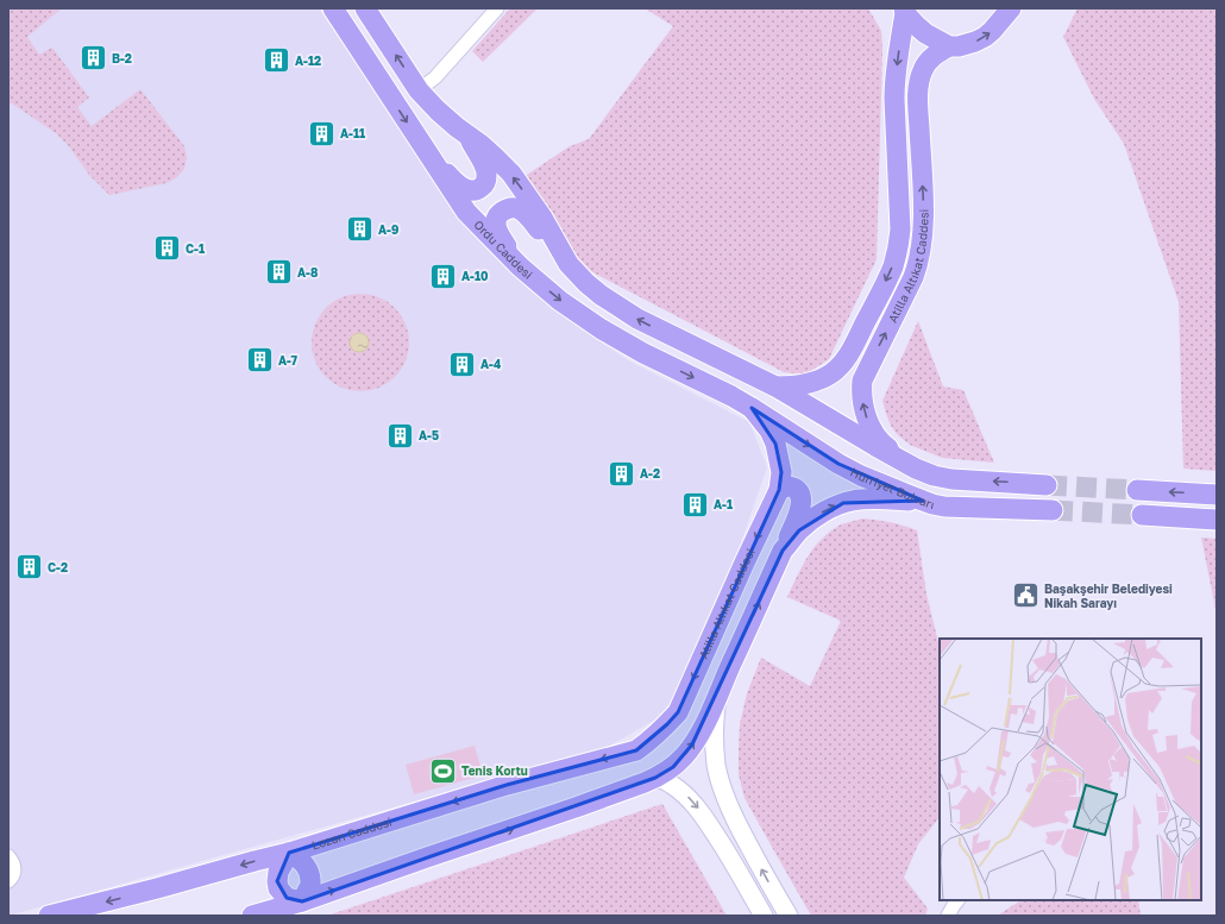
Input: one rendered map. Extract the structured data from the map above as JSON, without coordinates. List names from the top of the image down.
{
  "streets": {
    "main road": [
      "Ordu Caddesi",
      "Atilla Altıkat Caddesi",
      "Hürriyet Bulvarı",
      "Lozan Caddesi"
    ]
  },
  "crossings": [
    ["Ordu Caddesi", "Atilla Altıkat Caddesi"],
    ["Ordu Caddesi", "Hürriyet Bulvarı"],
    ["Atilla Altıkat Caddesi", "Hürriyet Bulvarı"],
    ["Atilla Altıkat Caddesi", "Lozan Caddesi"]
  ],
  "places": {
    "building": [
      "B-2",
      "A-12",
      "A-11",
      "A-9",
      "C-1",
      "A-8",
      "A-10",
      "A-7",
      "A-4",
      "A-5",
      "A-2",
      "A-1",
      "C-2"
    ],
    "public building": ["Başakşehir Belediyesi Nikah Sarayı"],
    "sports": ["Tenis Kortu"]
  }
}
